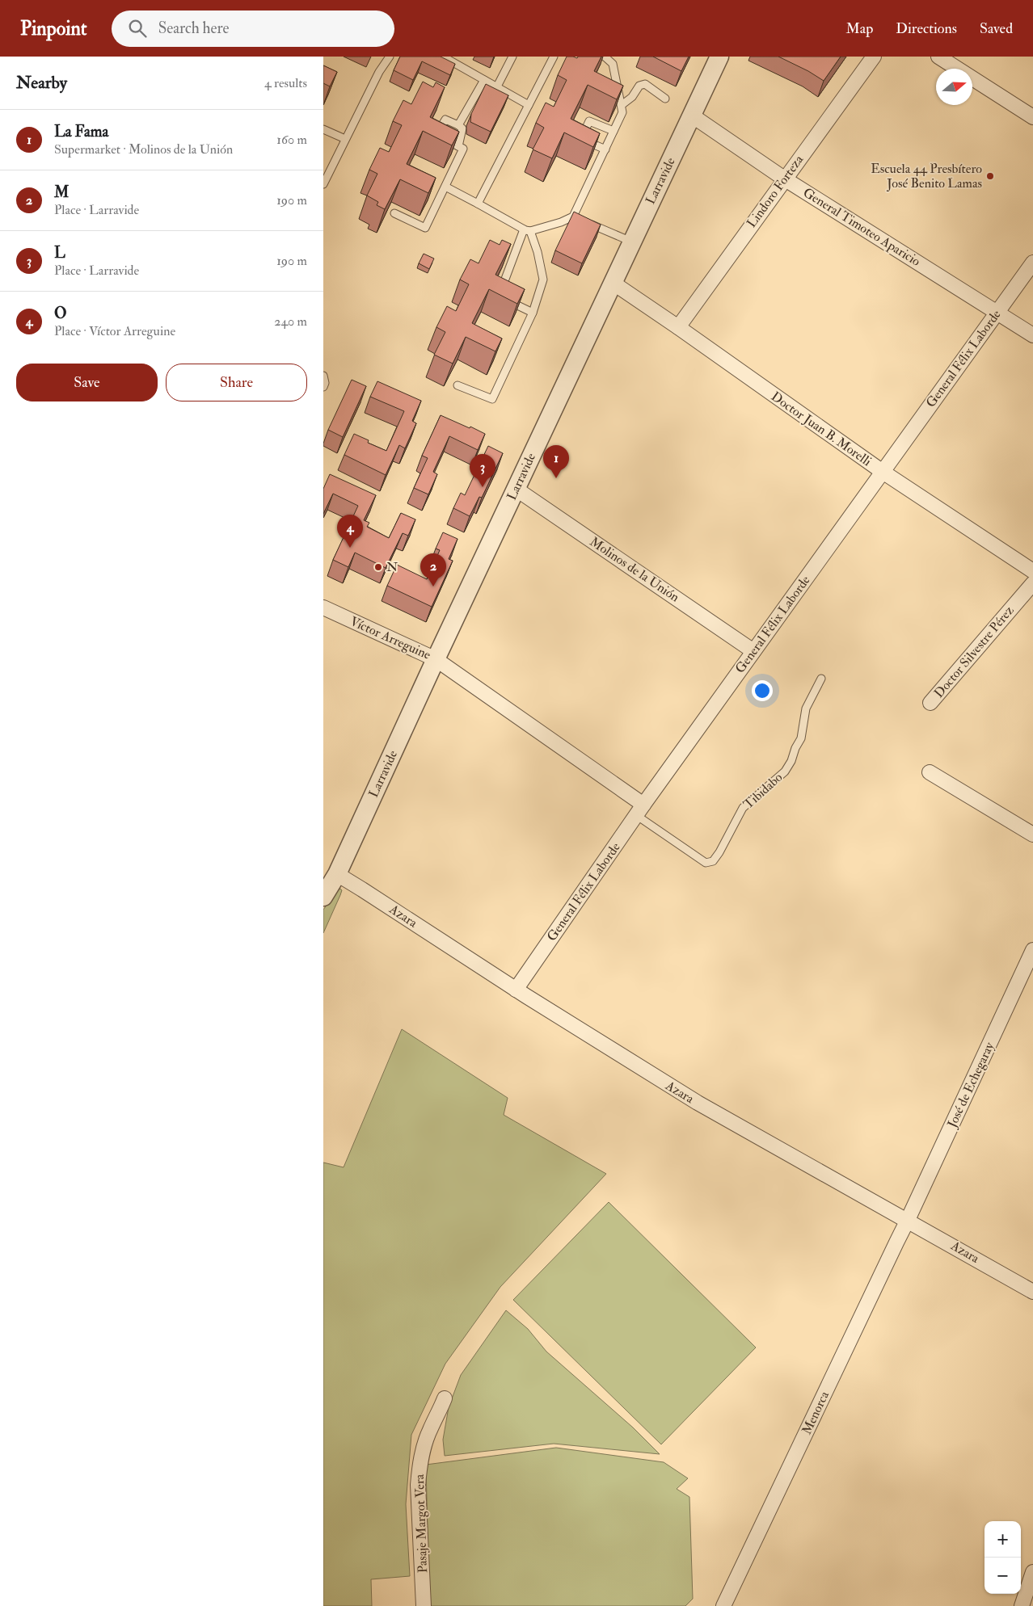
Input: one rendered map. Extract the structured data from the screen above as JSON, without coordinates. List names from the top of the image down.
{
  "streets": {
    "street": [
      "Larravide",
      "Lindoro Forteza",
      "General Timoteo Aparicio",
      "General Félix Laborde",
      "Doctor Juan B. Morelli",
      "Molinos de la Unión",
      "Víctor Arreguine",
      "Doctor Silvestre Pérez",
      "Tibidabo",
      "Azara",
      "José de Echegaray",
      "Menorca",
      "Pasaje Margot Vera"
    ]
  },
  "crossings": [
    ["Larravide", "General Timoteo Aparicio"],
    ["Larravide", "Doctor Juan B. Morelli"],
    ["Larravide", "Molinos de la Unión"],
    ["Larravide", "Víctor Arreguine"],
    ["Larravide", "Tibidabo"],
    ["Larravide", "Azara"],
    ["Lindoro Forteza", "General Timoteo Aparicio"],
    ["Lindoro Forteza", "Doctor Juan B. Morelli"],
    ["General Timoteo Aparicio", "General Félix Laborde"],
    ["General Félix Laborde", "Doctor Juan B. Morelli"],
    ["General Félix Laborde", "Molinos de la Unión"],
    ["General Félix Laborde", "Tibidabo"],
    ["General Félix Laborde", "Azara"],
    ["Víctor Arreguine", "Tibidabo"],
    ["Azara", "José de Echegaray"],
    ["Azara", "Menorca"],
    ["José de Echegaray", "Menorca"]
  ],
  "places": ["Escuela 44 Presbítero José Benito Lamas", "N"],
  "north": "right",
  "page": {
    "header": "Pinpoint",
    "search": "Search here",
    "nav": ["Map", "Directions", "Saved"],
    "heading": ["Nearby", "4 results"],
    "list": [
      {
        "mark": "1",
        "name": "La Fama",
        "note": "Supermarket · Molinos de la Unión",
        "value": "160 m"
      },
      {
        "mark": "2",
        "name": "M",
        "note": "Place · Larravide",
        "value": "190 m"
      },
      {
        "mark": "3",
        "name": "L",
        "note": "Place · Larravide",
        "value": "190 m"
      },
      {
        "mark": "4",
        "name": "O",
        "note": "Place · Víctor Arreguine",
        "value": "240 m"
      }
    ],
    "buttons": ["Save", "Share"],
    "pins": [
      "1",
      "3",
      "4",
      "2"
    ],
    "map_buttons": ["+", "−"]
  }
}
